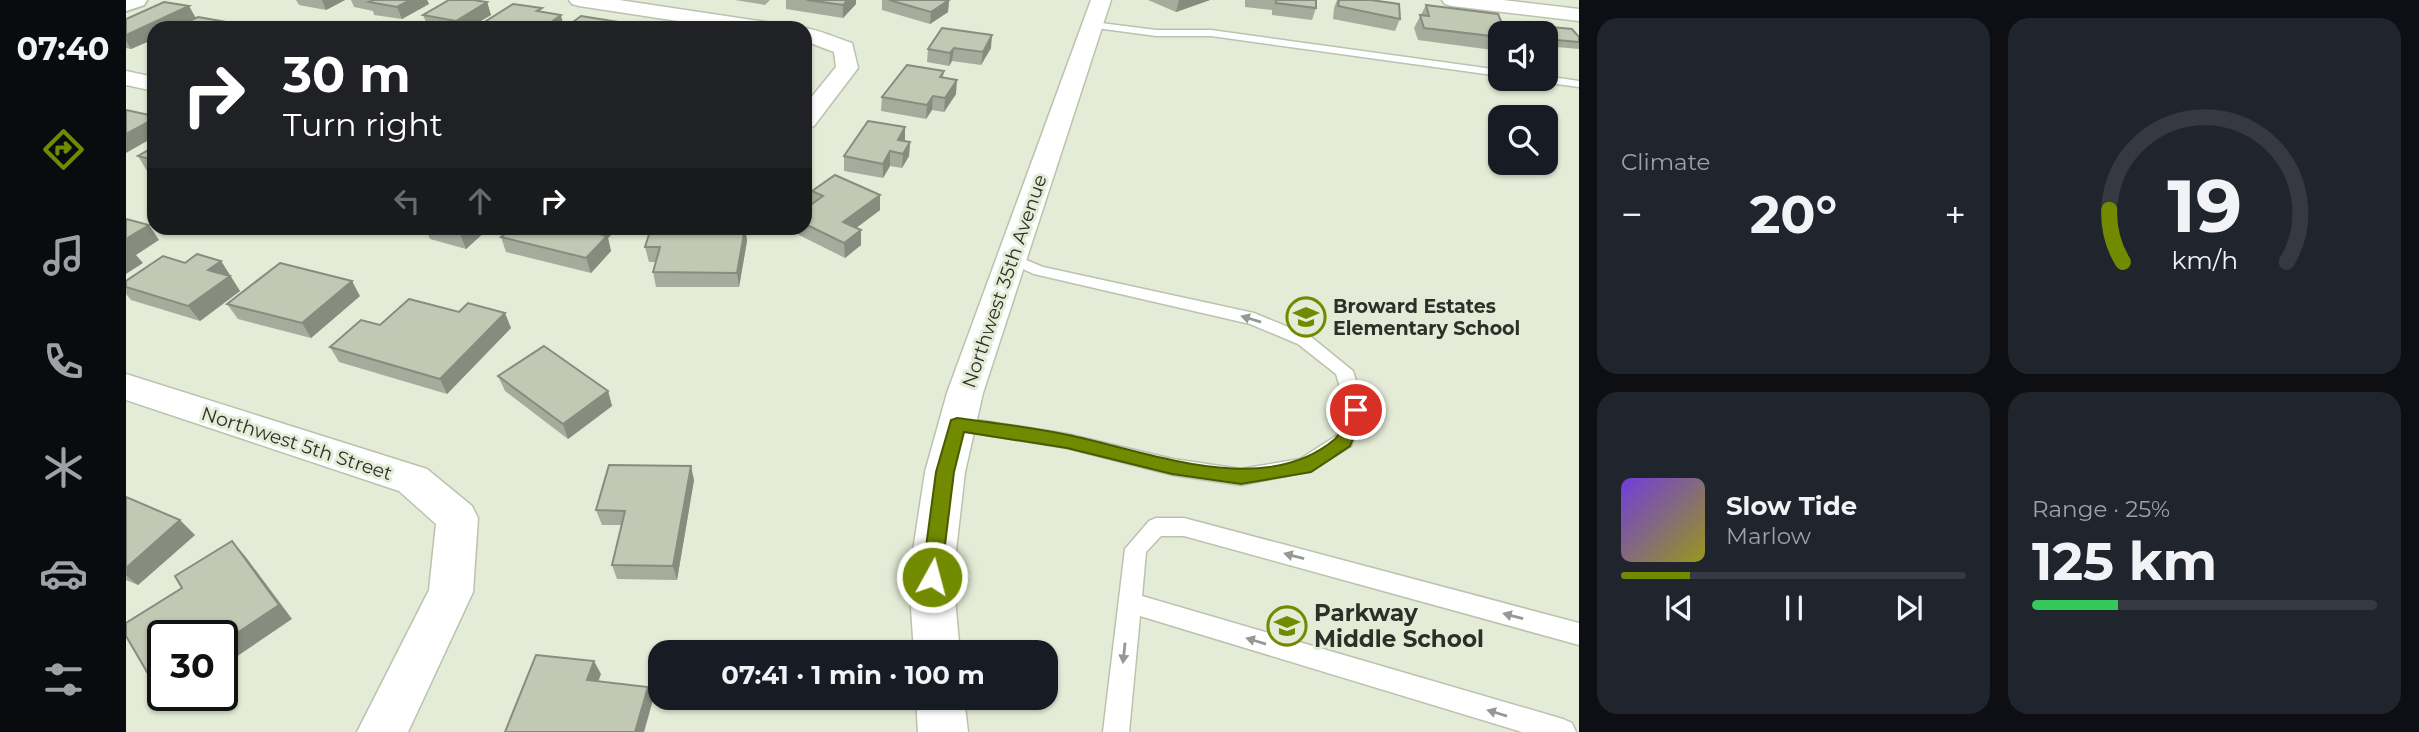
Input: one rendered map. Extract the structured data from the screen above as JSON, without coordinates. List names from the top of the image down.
{
  "streets": {
    "street": ["Northwest 35th Avenue", "Northwest 5th Street"]
  },
  "places": {
    "school or university": ["Broward Estates Elementary School", "Parkway Middle School"]
  },
  "page": {
    "tabs": "07:40",
    "tile": [
      "Climate",
      ["Range · 25%", "125 km"]
    ],
    "turn": ["30 m", "Turn right"],
    "heat": ["−", "20°", "+"],
    "song": ["Slow Tide", "Marlow"],
    "limit": "30",
    "trip": "07:41 · 1 min · 100 m",
    "gauge": ["19", "km/h"]
  }
}
